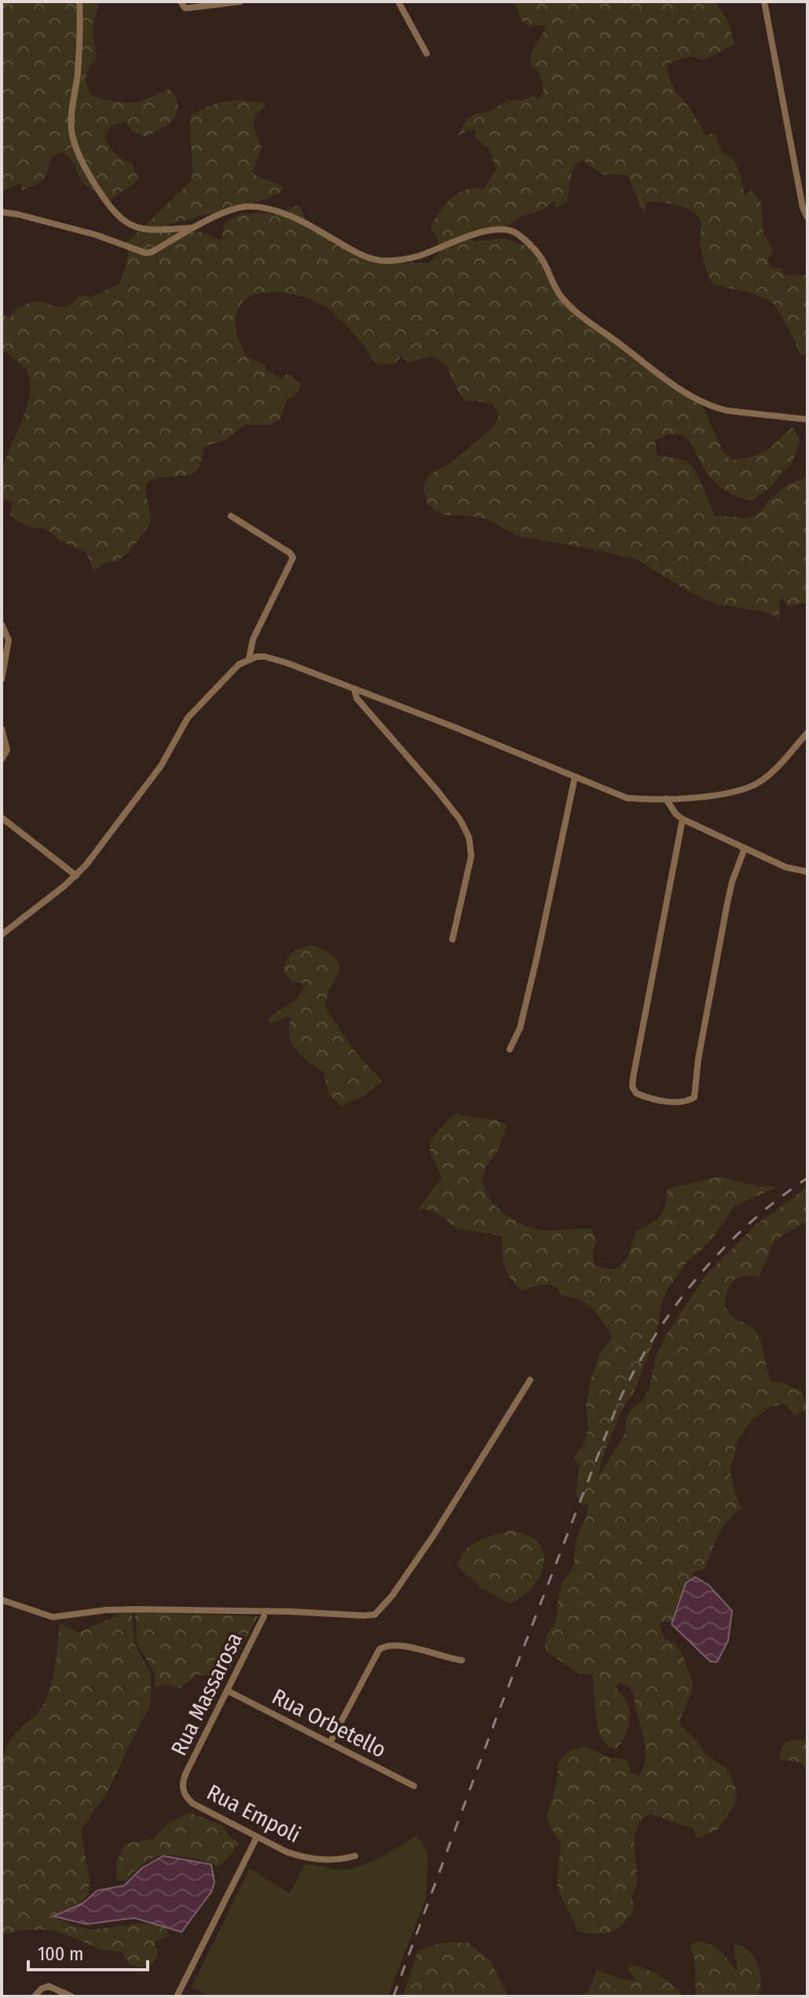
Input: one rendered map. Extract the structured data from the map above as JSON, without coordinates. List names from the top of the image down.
{
  "streets": {
    "street": ["Rua Massarosa", "Rua Orbetello", "Rua Empoli"]
  },
  "crossings": [
    ["Rua Massarosa", "Rua Orbetello"],
    ["Rua Massarosa", "Rua Empoli"]
  ],
  "scale_bar": "100 m"
}
